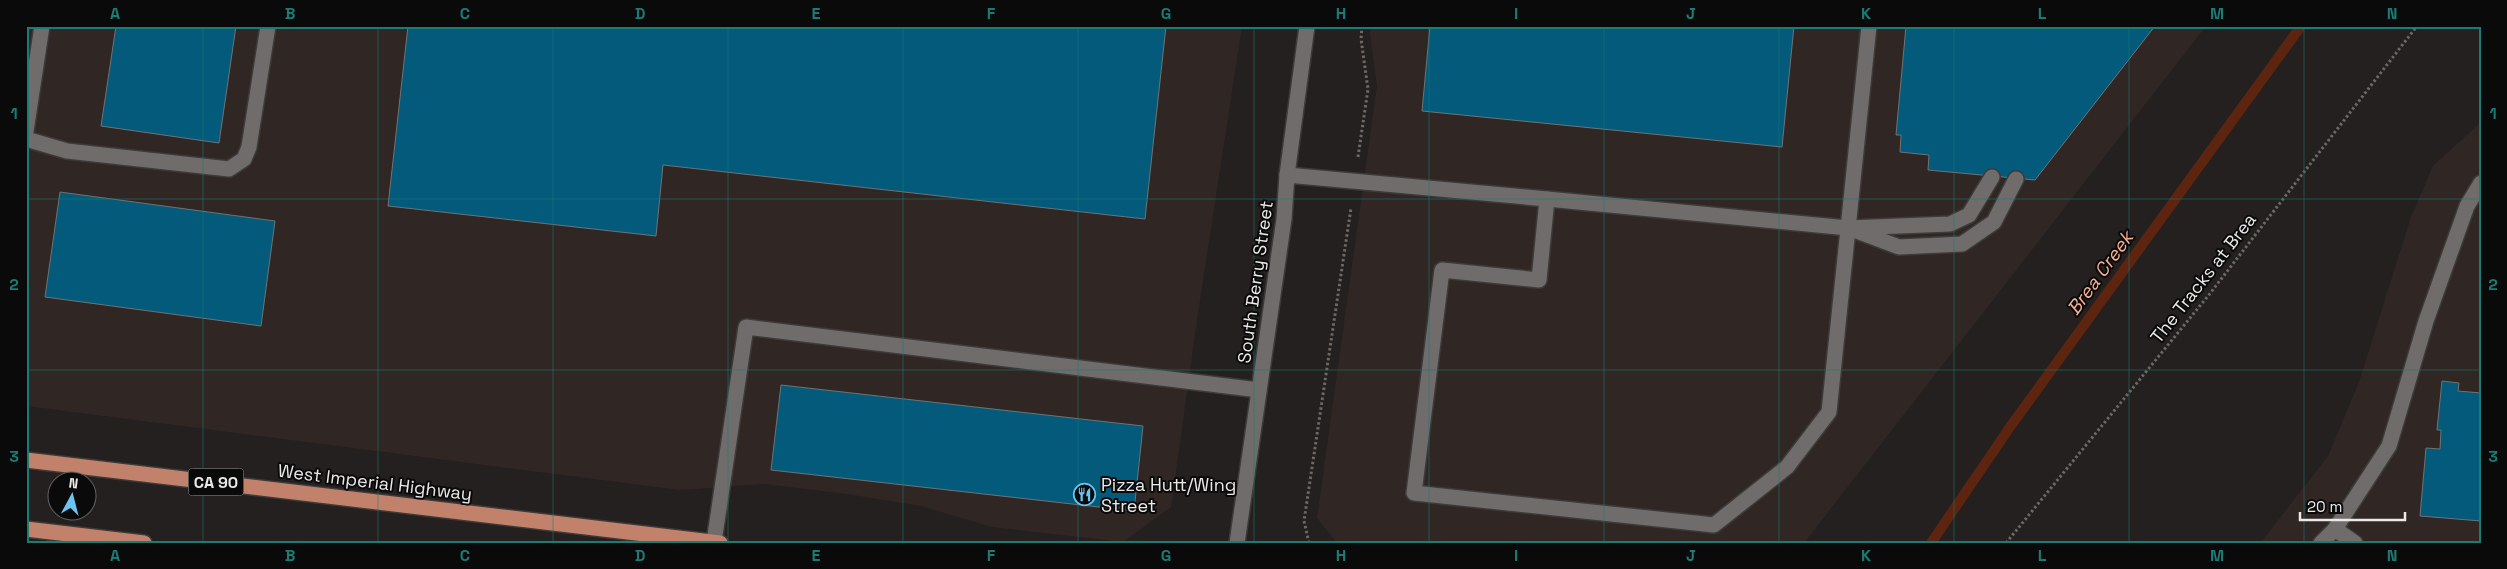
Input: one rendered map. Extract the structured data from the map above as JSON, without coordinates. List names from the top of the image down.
{
  "streets": {
    "main road": ["CA 90", "West Imperial Highway"],
    "street": ["South Berry Street"],
    "path": ["The Tracks at Brea"]
  },
  "water": ["Brea Creek"],
  "places": {
    "restaurant": ["Pizza Hutt/Wing Street"]
  },
  "scale_bar": "20 m",
  "north": "top",
  "grid": {
    "columns": [
      "A",
      "B",
      "C",
      "D",
      "E",
      "F",
      "G",
      "H",
      "I",
      "J",
      "K",
      "L",
      "M",
      "N"
    ],
    "rows": ["1", "2", "3"]
  }
}
